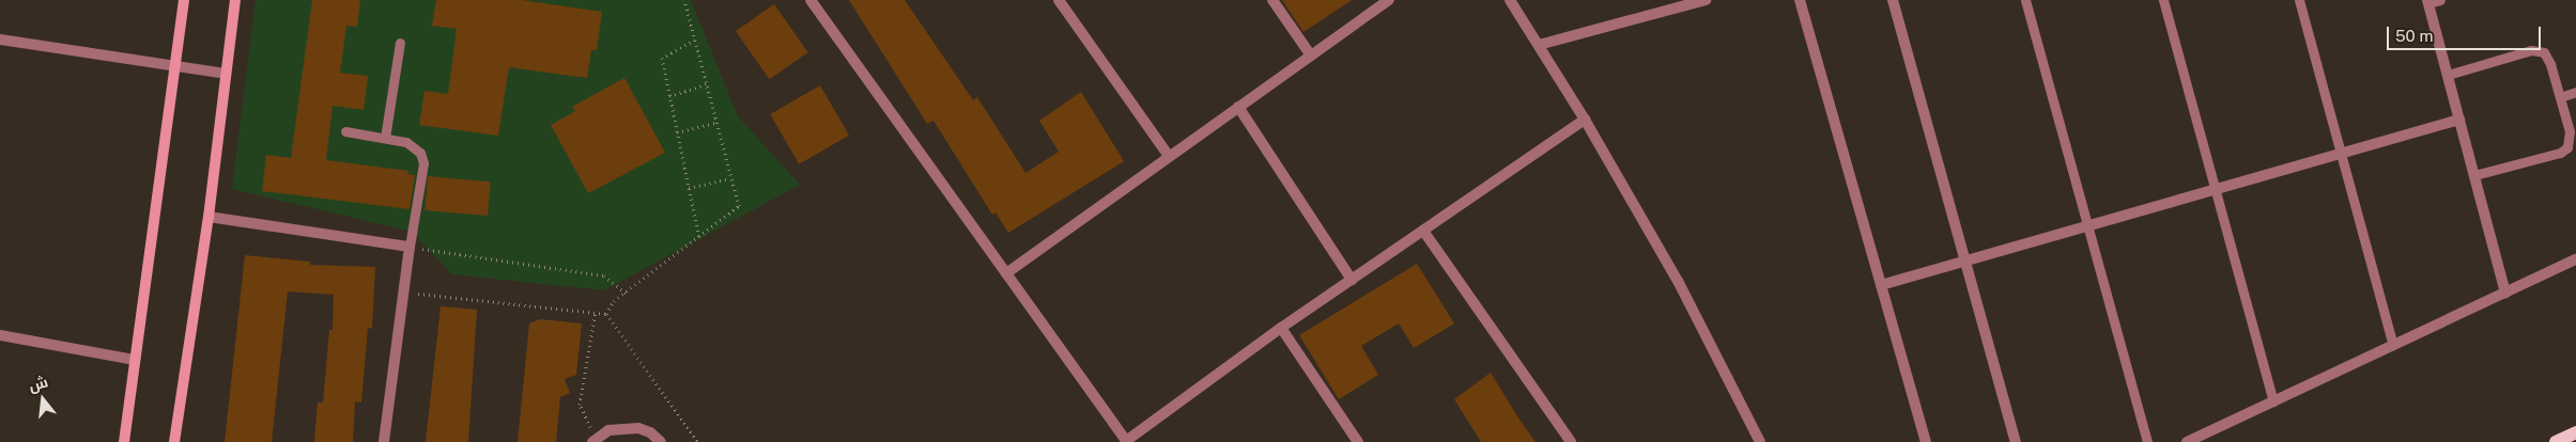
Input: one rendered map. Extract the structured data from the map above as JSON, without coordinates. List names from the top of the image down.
{
  "scale_bar": "50 m",
  "north": "top"
}
